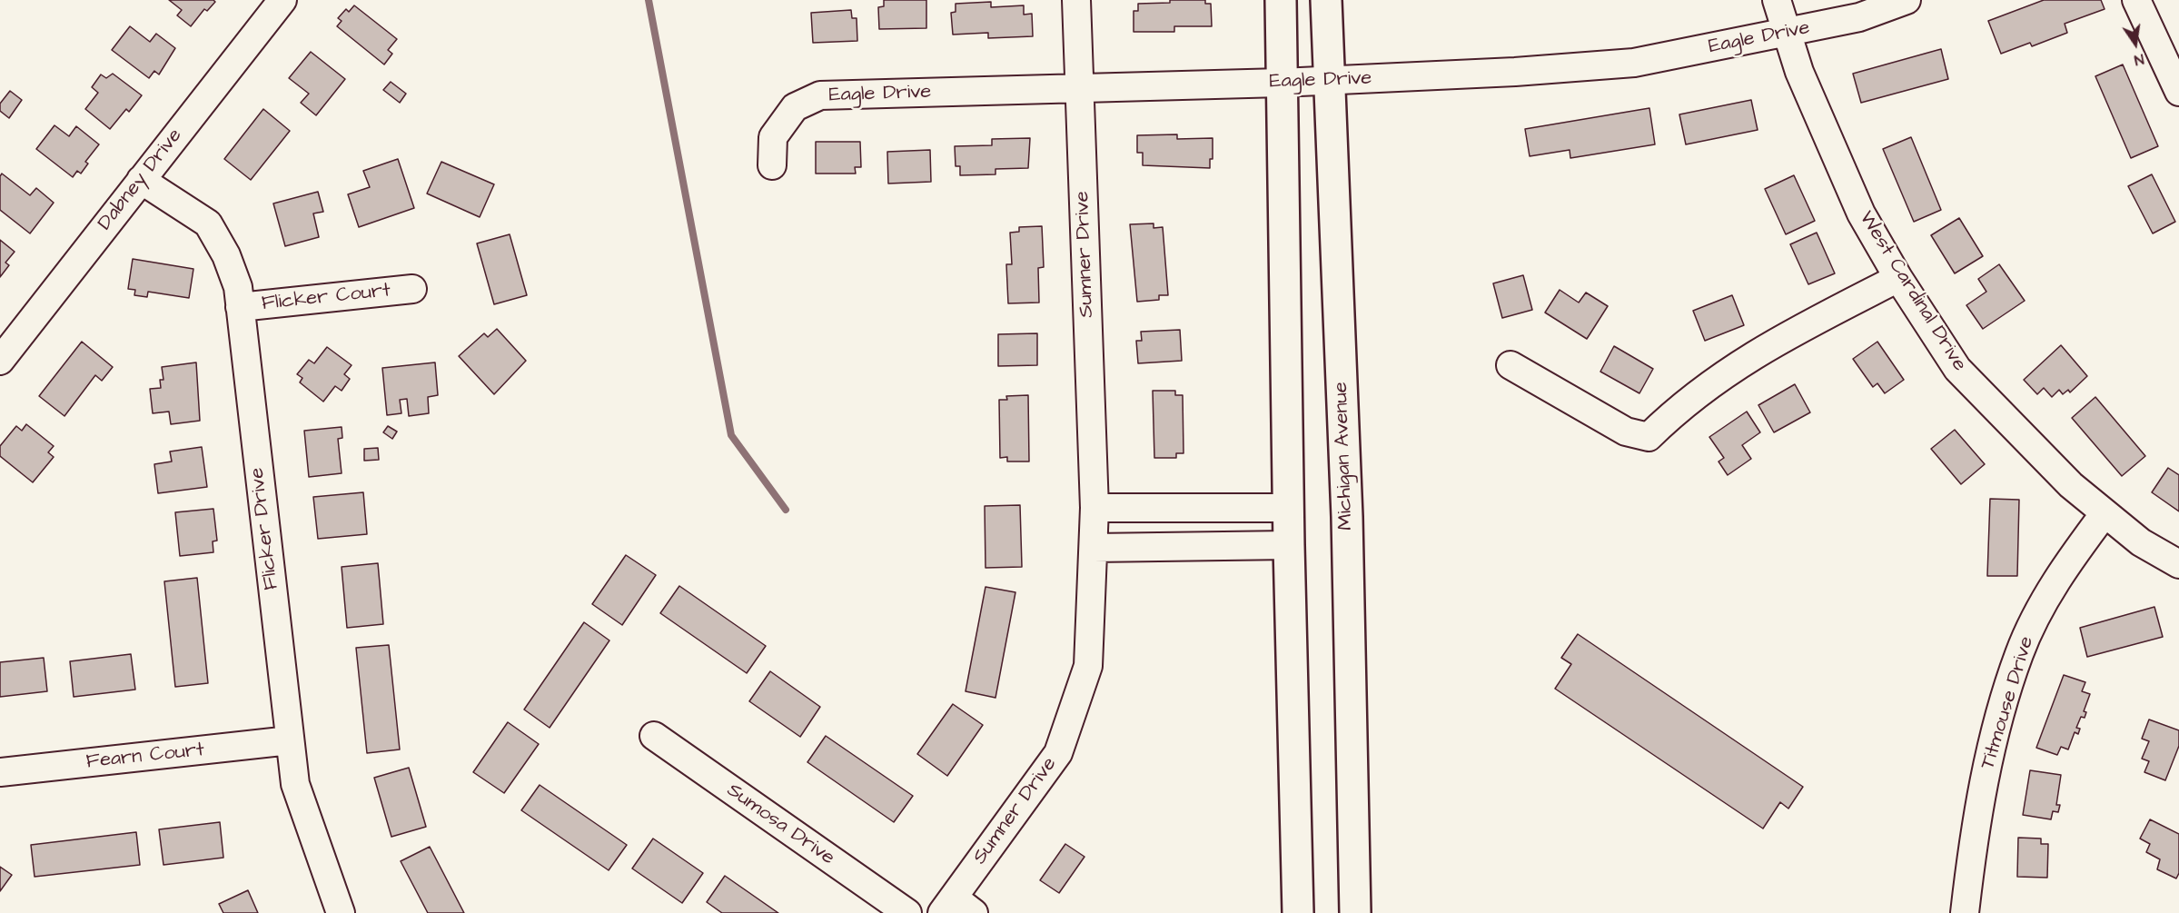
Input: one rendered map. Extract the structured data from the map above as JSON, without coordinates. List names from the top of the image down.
{
  "streets": {
    "main road": ["Michigan Avenue"],
    "street": [
      "Eagle Drive",
      "Dabney Drive",
      "Sumner Drive",
      "West Cardinal Drive",
      "Flicker Court",
      "Flicker Drive",
      "Titmouse Drive",
      "Fearn Court",
      "Sumosa Drive"
    ]
  },
  "crossings": [
    ["Eagle Drive", "Sumner Drive"],
    ["Eagle Drive", "West Cardinal Drive"],
    ["Eagle Drive", "Michigan Avenue"],
    ["Dabney Drive", "Flicker Drive"],
    ["West Cardinal Drive", "Titmouse Drive"],
    ["Flicker Court", "Flicker Drive"],
    ["Flicker Drive", "Fearn Court"]
  ],
  "north": "bottom"
}
